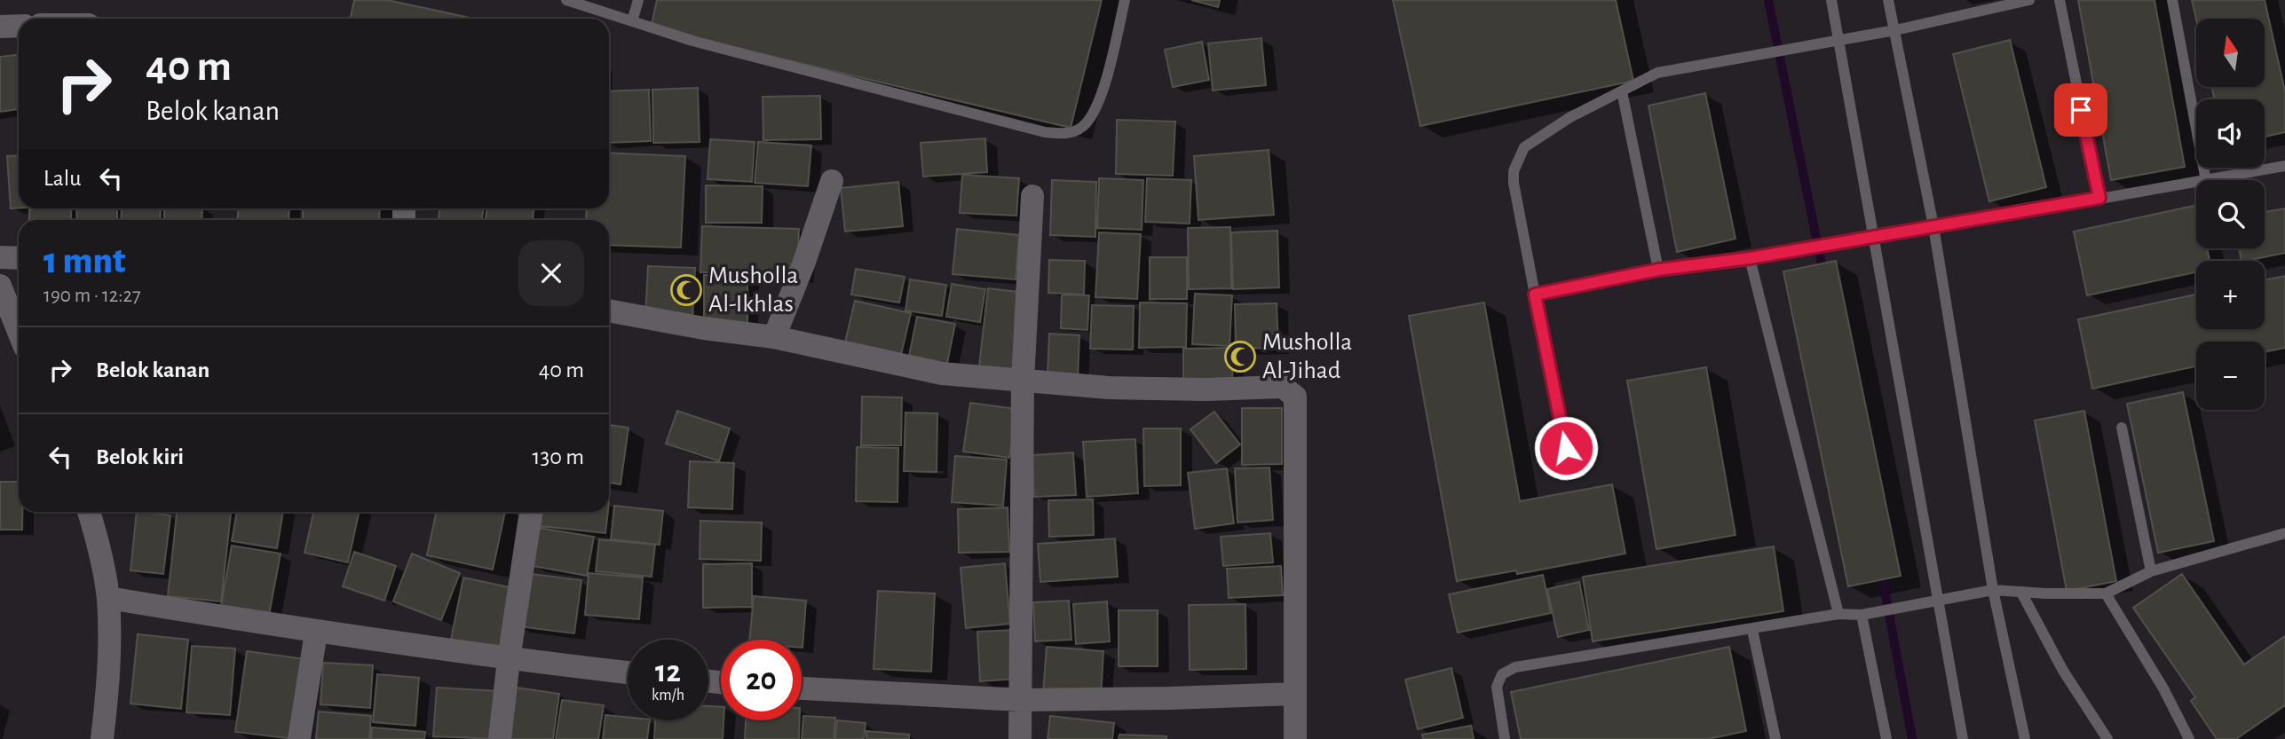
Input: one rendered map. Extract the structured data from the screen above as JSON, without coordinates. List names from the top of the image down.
{
  "places": {
    "mosque": ["Musholla Al-Ikhlas", "Musholla Al-Jihad"]
  },
  "north": "top",
  "page": {
    "map_buttons": ["+", "−"],
    "turn": ["40 m", "Belok kanan"],
    "then": "Lalu",
    "heading": ["1 mnt", "190 m · 12:27"],
    "list": [
      {
        "name": "Belok kanan",
        "value": "40 m"
      },
      {
        "name": "Belok kiri",
        "value": "130 m"
      }
    ],
    "speed": "12 km/h",
    "limit": "20"
  }
}
